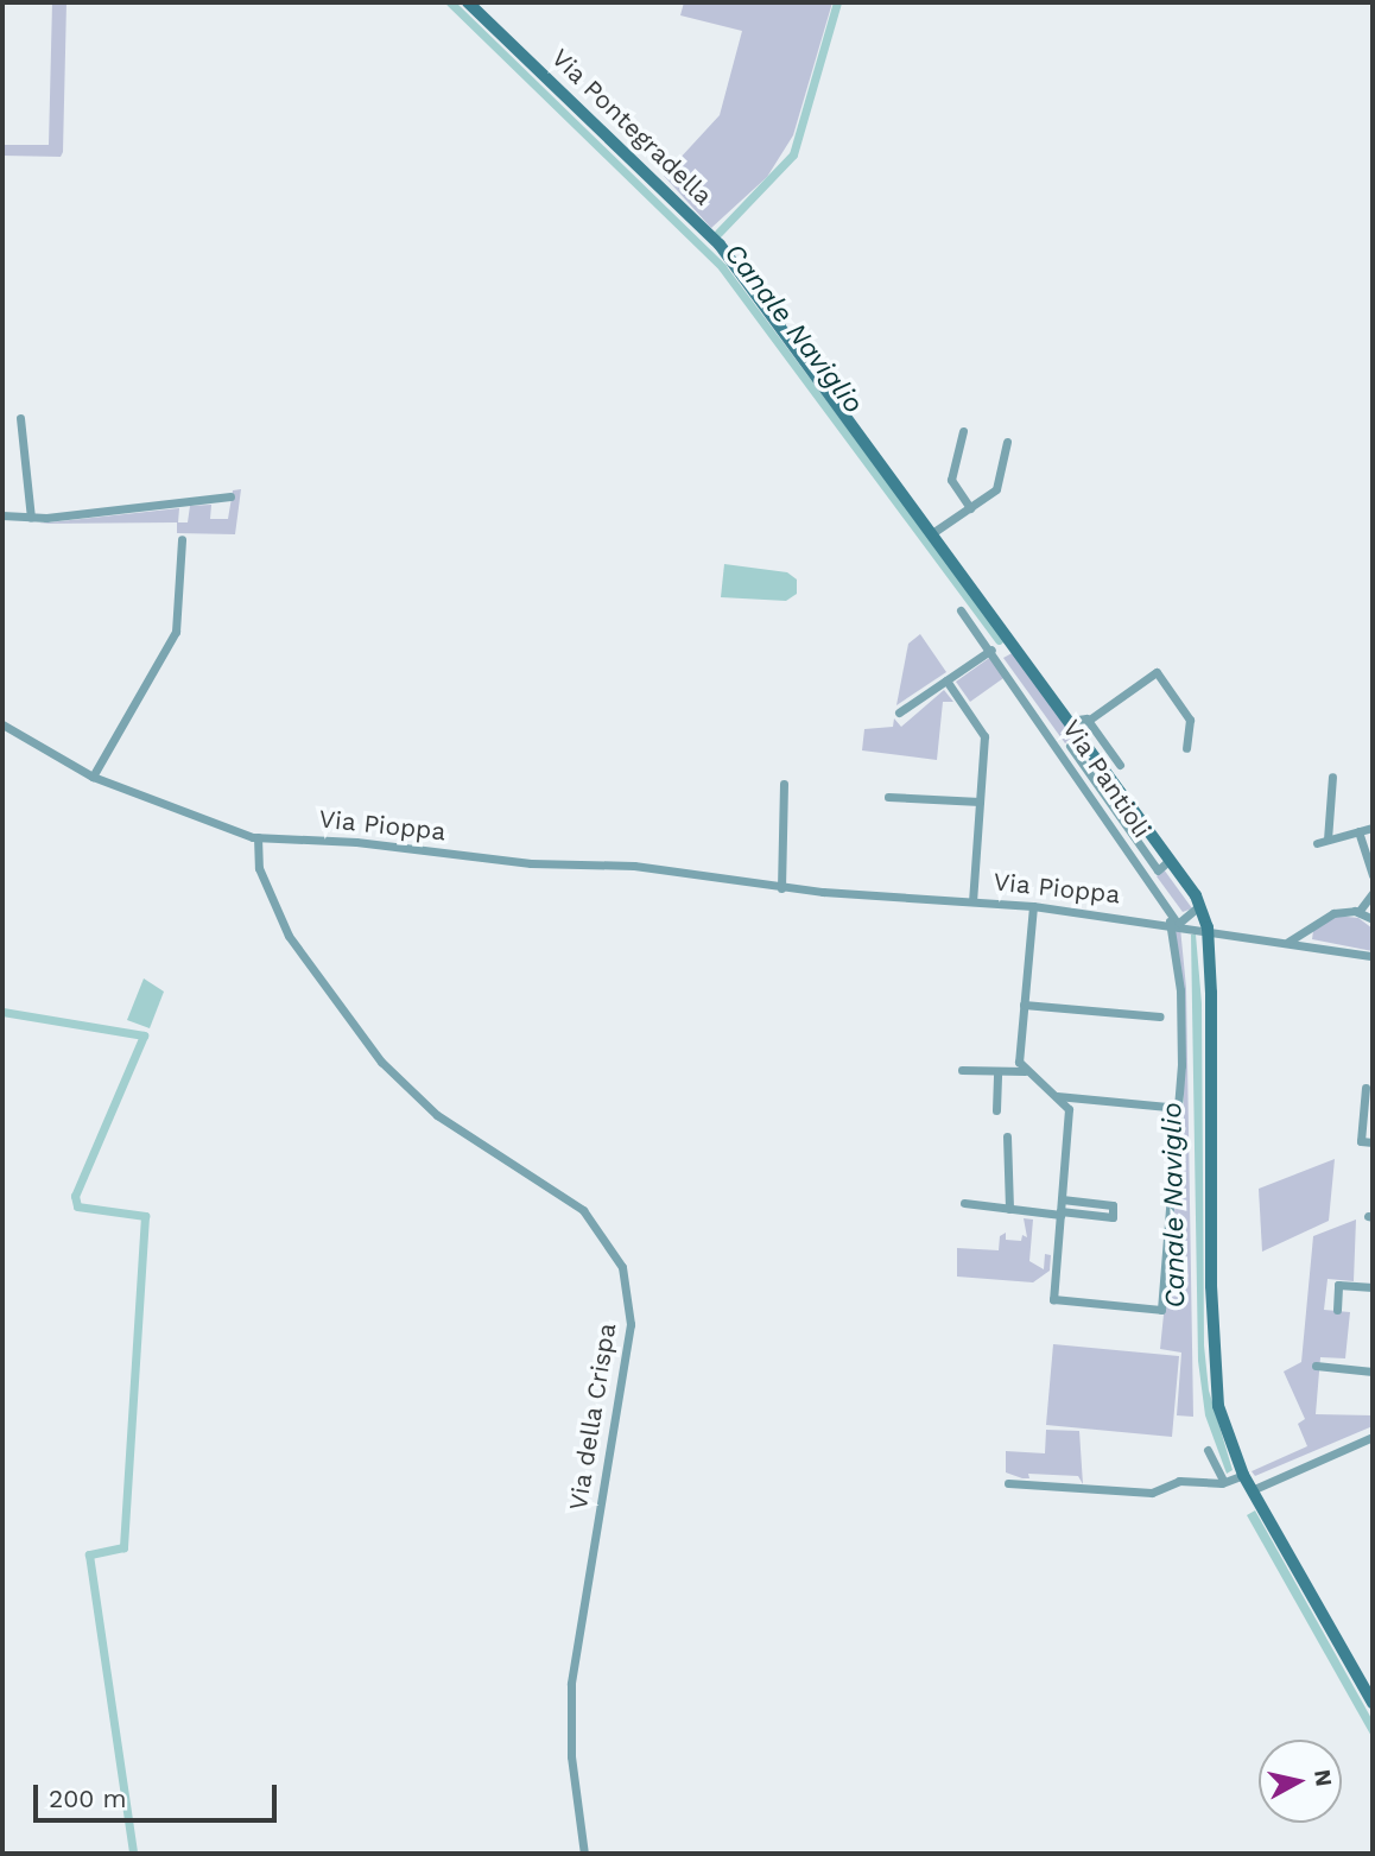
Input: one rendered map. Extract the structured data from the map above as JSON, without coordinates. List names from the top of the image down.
{
  "streets": {
    "street": [
      "Via Pontegradella",
      "Via Pantioli",
      "Via Pioppa",
      "Via della Crispa"
    ]
  },
  "crossings": [
    ["Via Pontegradella", "Via Pioppa"],
    ["Via Pantioli", "Via Pioppa"],
    ["Via Pioppa", "Via della Crispa"]
  ],
  "water": ["Canale Naviglio"],
  "scale_bar": "200 m",
  "north": "right"
}
